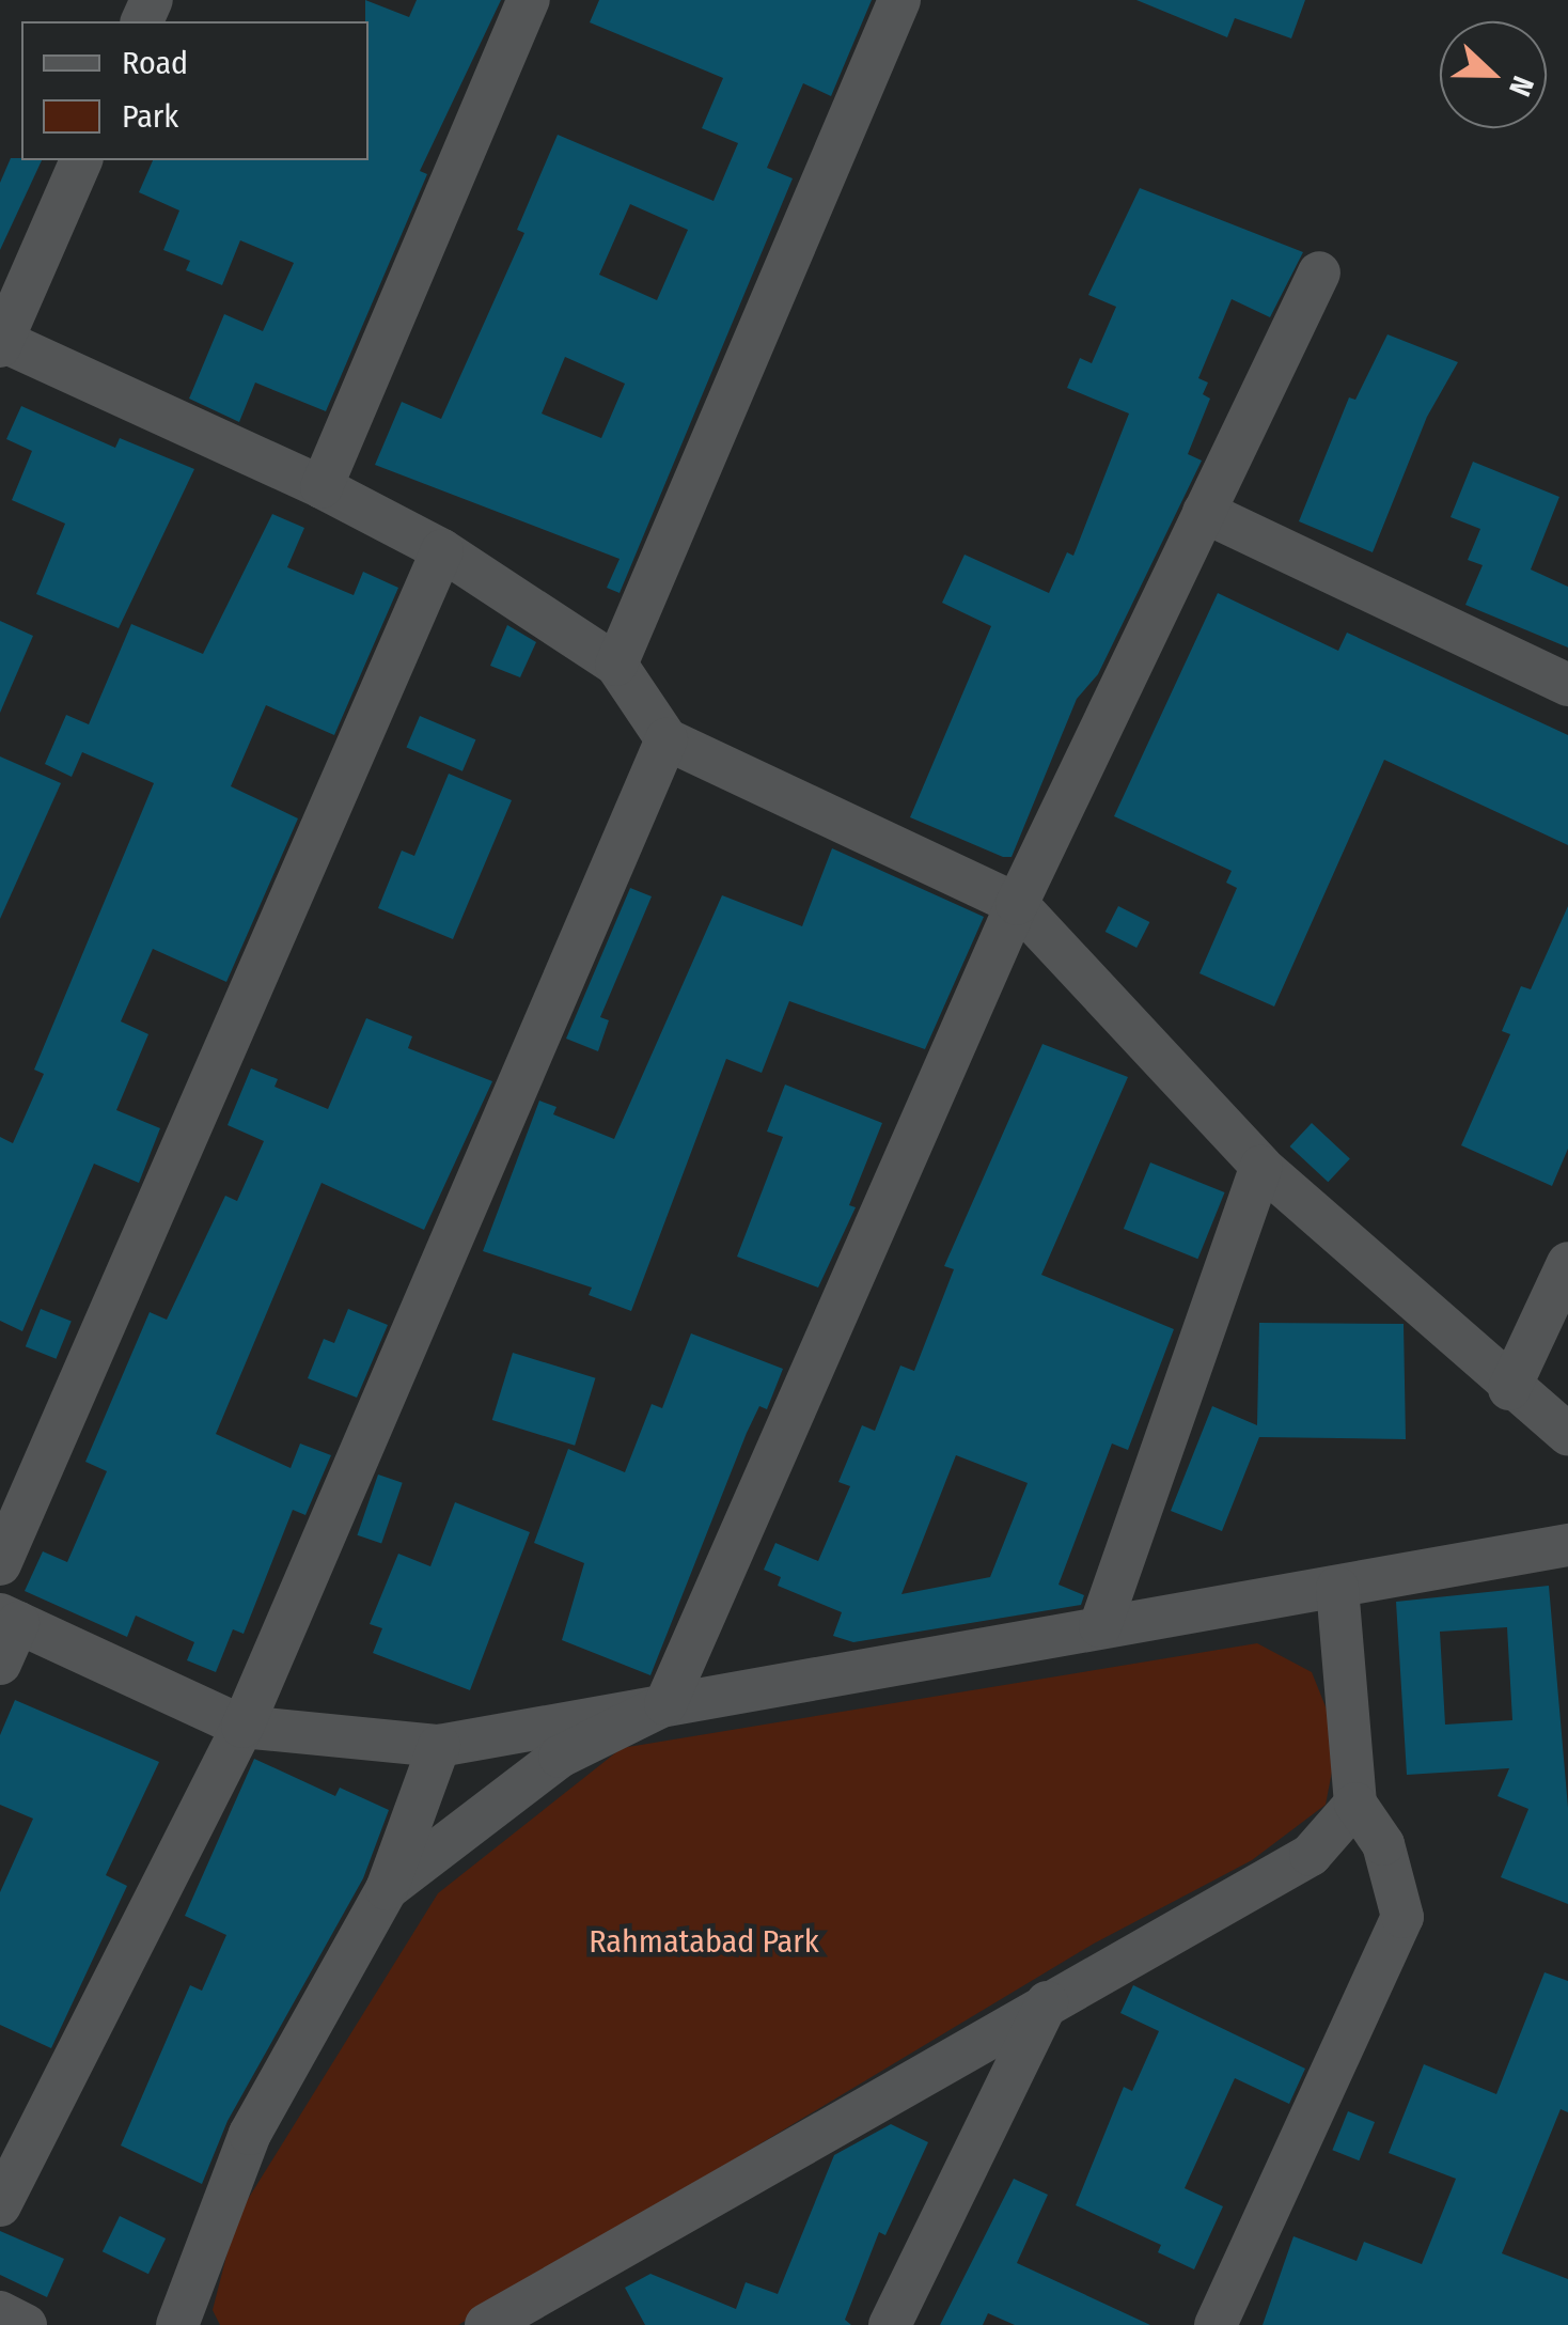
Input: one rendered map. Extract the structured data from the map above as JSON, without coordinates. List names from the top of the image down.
{
  "parks": ["Rahmatabad Park"],
  "legend": ["Road", "Park"],
  "north": "right"
}
